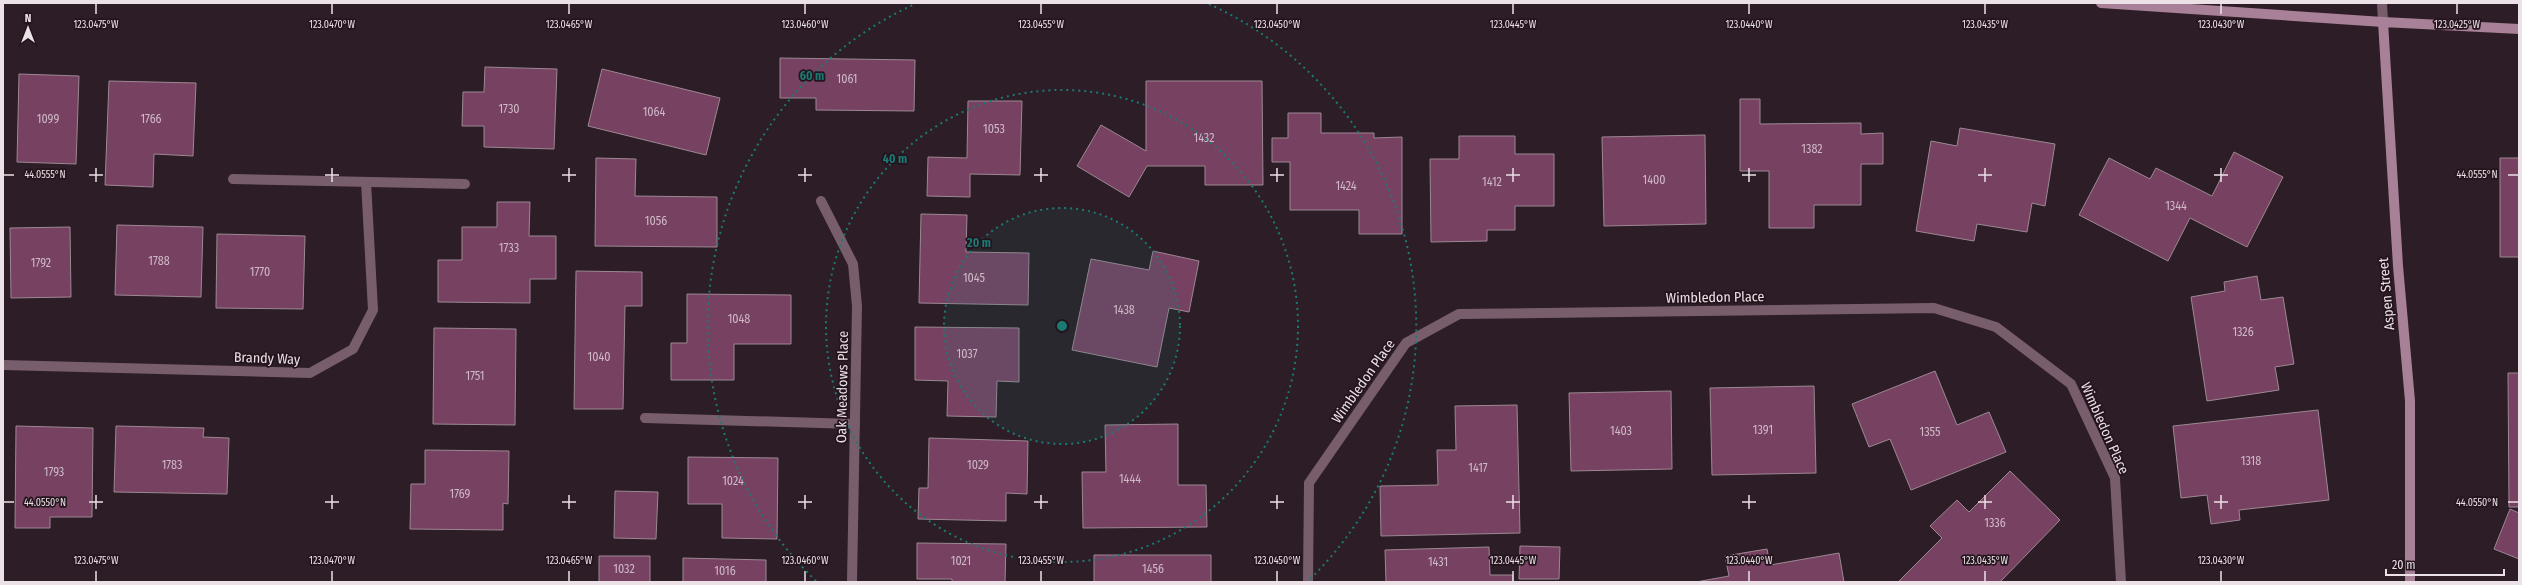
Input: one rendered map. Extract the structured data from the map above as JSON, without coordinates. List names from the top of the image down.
{
  "streets": {
    "street": [
      "Aspen Street",
      "Wimbledon Place",
      "Brandy Way",
      "Oak Meadows Place"
    ]
  },
  "house_numbers": [
    "1061",
    "1730",
    "1064",
    "1099",
    "1766",
    "1053",
    "1432",
    "1382",
    "1400",
    "1412",
    "1424",
    "1344",
    "1056",
    "1733",
    "1788",
    "1792",
    "1770",
    "1045",
    "1438",
    "1048",
    "1326",
    "1037",
    "1040",
    "1751",
    "1391",
    "1403",
    "1355",
    "1318",
    "1783",
    "1029",
    "1417",
    "1793",
    "1444",
    "1024",
    "1769",
    "1336",
    "1021",
    "1431",
    "1032",
    "1456",
    "1016"
  ],
  "scale_bar": "20 m",
  "north": "top",
  "coordinates": [
    "123.0475°W",
    "123.0470°W",
    "123.0465°W",
    "123.0460°W",
    "123.0455°W",
    "123.0450°W",
    "123.0445°W",
    "123.0440°W",
    "123.0435°W",
    "123.0430°W",
    "123.0425°W",
    "44.0555°N",
    "44.0550°N"
  ],
  "rings": ["60 m", "40 m", "20 m"]
}
